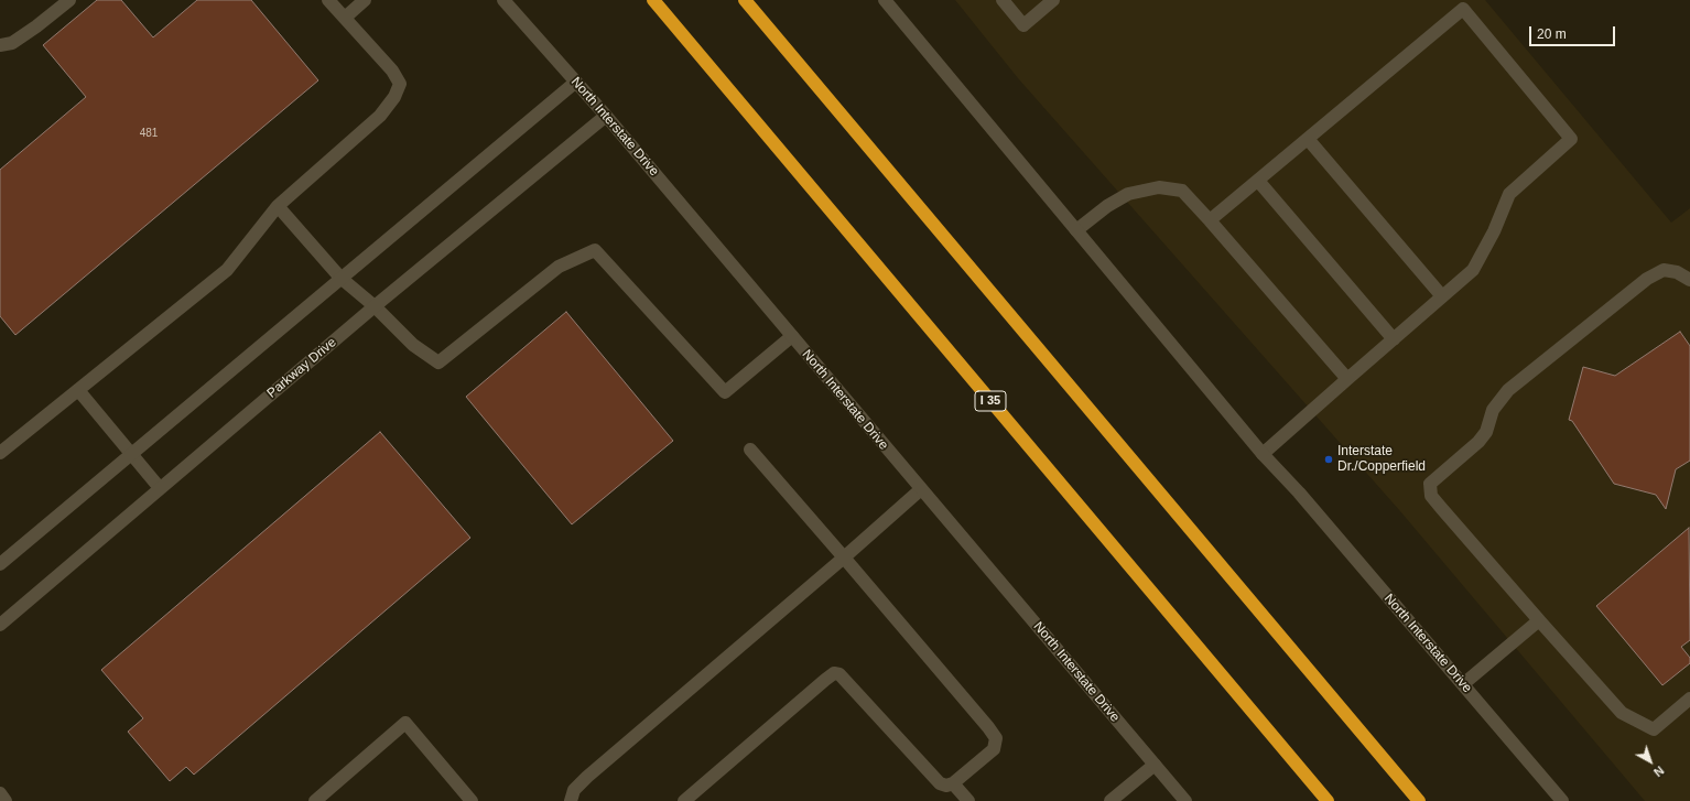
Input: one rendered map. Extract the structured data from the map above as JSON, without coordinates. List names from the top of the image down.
{
  "streets": {
    "highway": ["I 35"],
    "main road": ["North Interstate Drive", "Parkway Drive"]
  },
  "crossings": [
    ["North Interstate Drive", "Parkway Drive"]
  ],
  "places": ["Interstate Dr./Copperfield"],
  "house_numbers": ["481"],
  "scale_bar": "20 m",
  "north": "bottom right"
}
